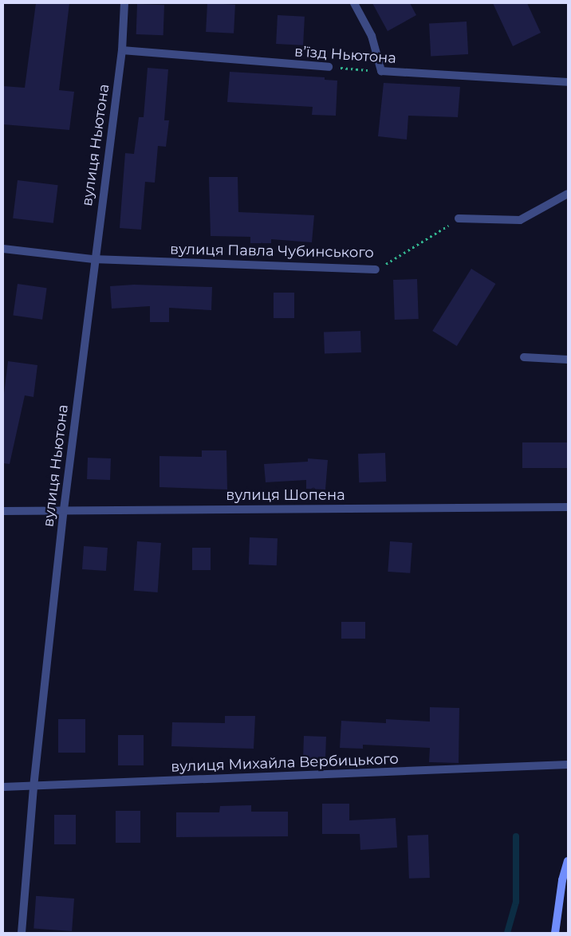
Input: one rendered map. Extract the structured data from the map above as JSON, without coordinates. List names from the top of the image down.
{
  "streets": {
    "street": [
      "в’їзд Ньютона",
      "вулиця Ньютона",
      "вулиця Павла Чубинського",
      "вулиця Шопена",
      "вулиця Михайла Вербицького"
    ]
  },
  "crossings": [
    ["в’їзд Ньютона", "вулиця Ньютона"],
    ["вулиця Ньютона", "вулиця Павла Чубинського"],
    ["вулиця Ньютона", "вулиця Шопена"],
    ["вулиця Ньютона", "вулиця Михайла Вербицького"]
  ]
}
